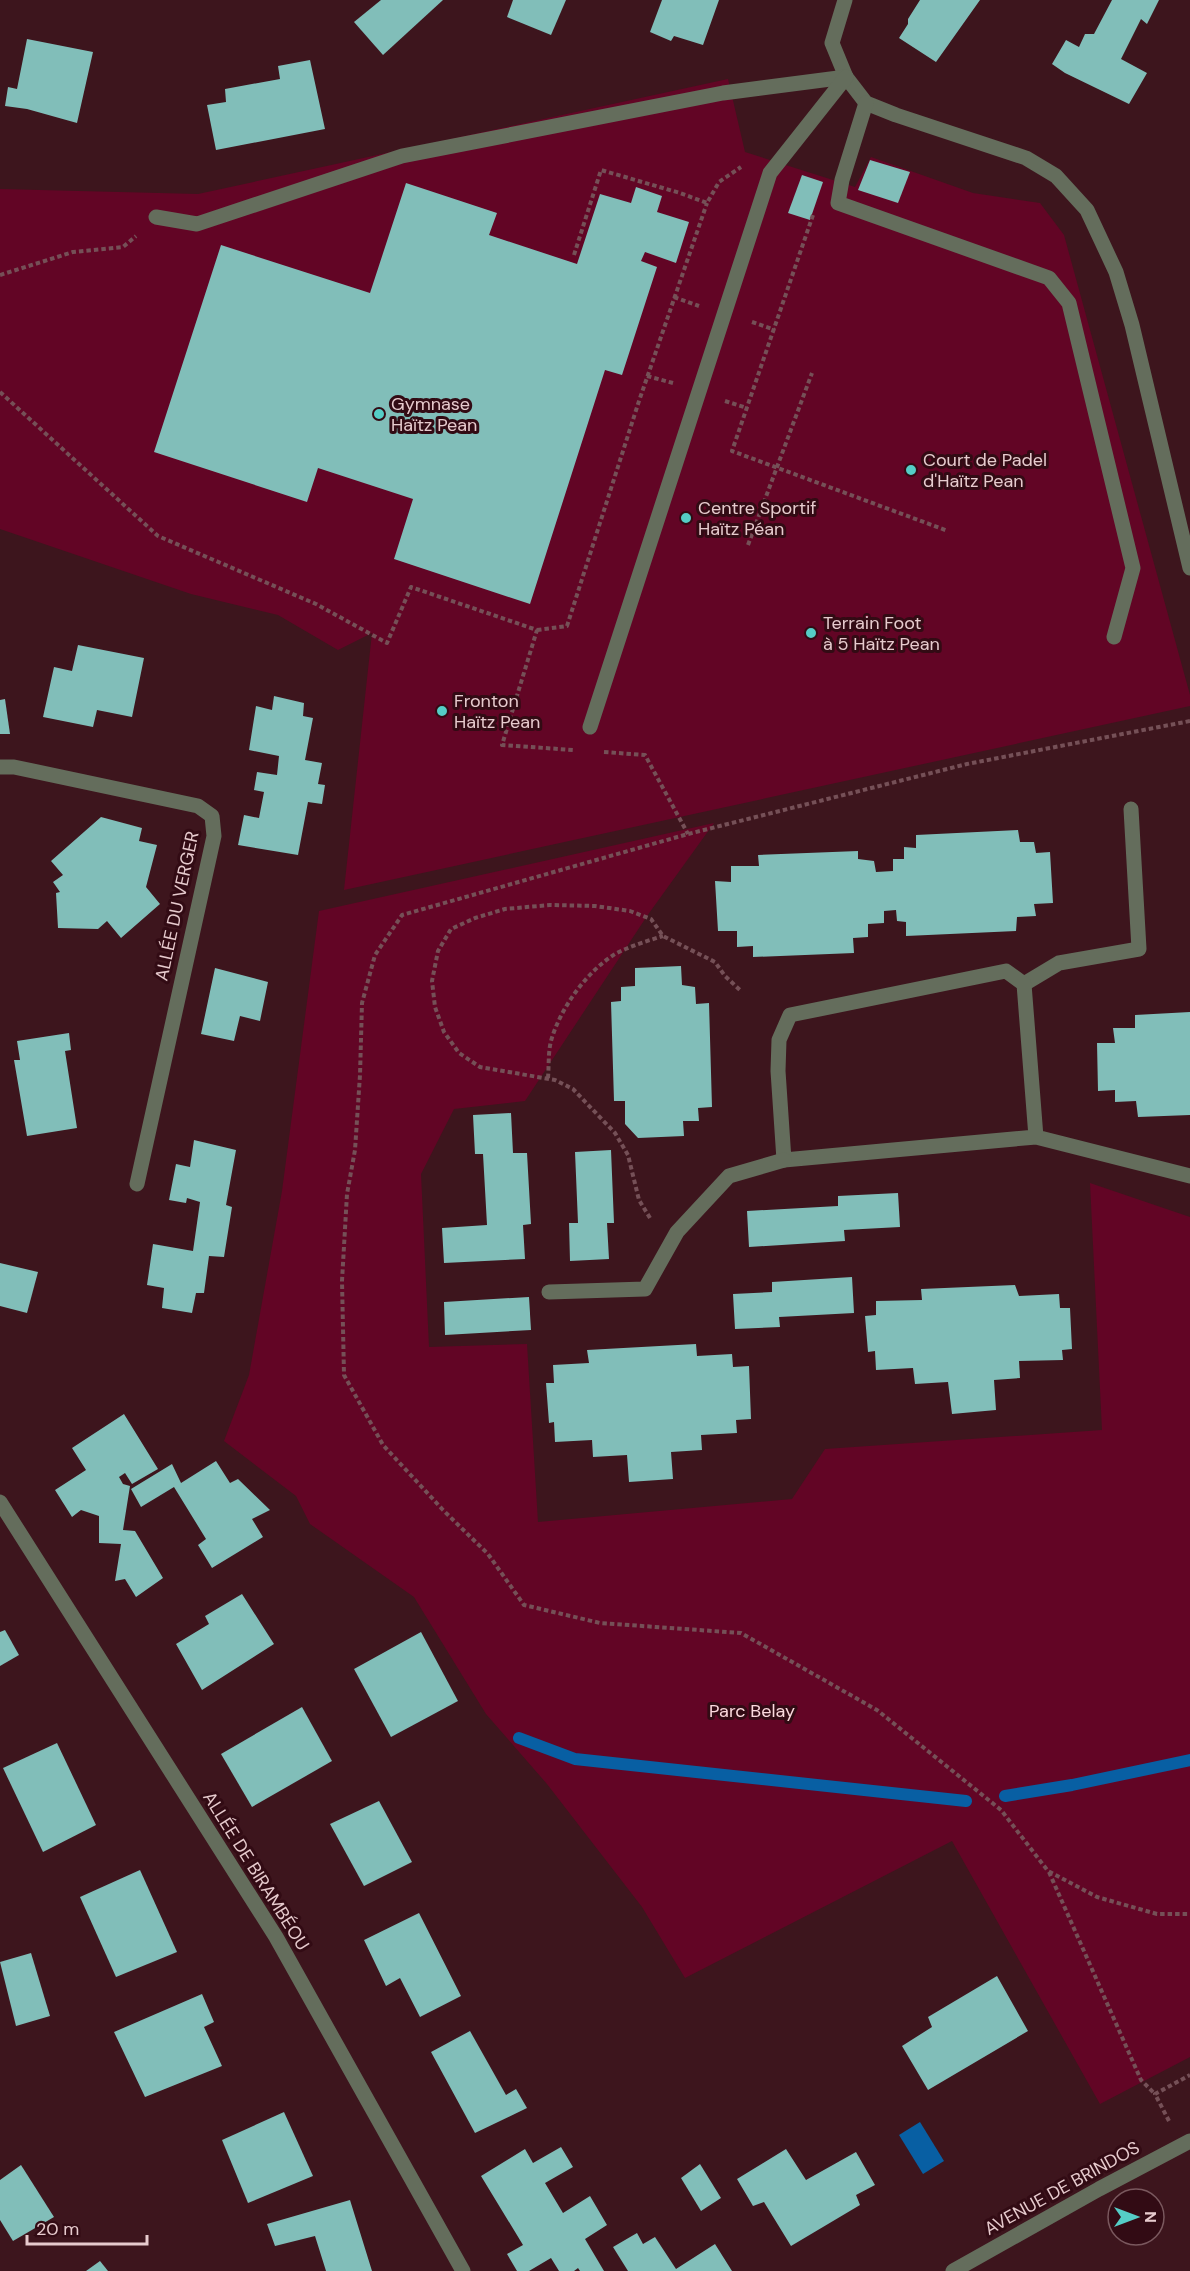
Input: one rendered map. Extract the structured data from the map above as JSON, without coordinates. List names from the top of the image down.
{
  "streets": {
    "street": ["ALLÉE DU VERGER", "ALLÉE DE BIRAMBÉOU", "AVENUE DE BRINDOS"]
  },
  "parks": ["Parc Belay"],
  "places": [
    "Gymnase Haïtz Pean",
    "Court de Padel d'Haïtz Pean",
    "Centre Sportif Haïtz Péan",
    "Terrain Foot à 5 Haïtz Pean",
    "Fronton Haïtz Pean"
  ],
  "scale_bar": "20 m",
  "north": "right"
}
